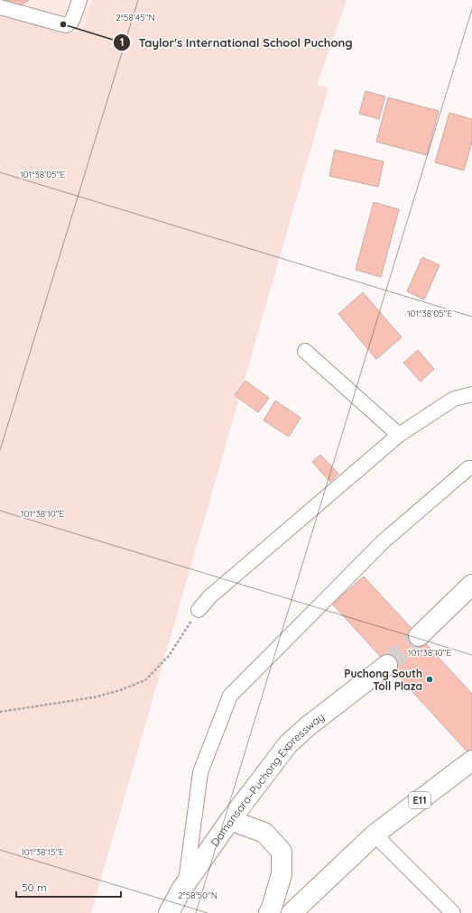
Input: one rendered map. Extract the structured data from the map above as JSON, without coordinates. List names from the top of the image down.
{
  "streets": {
    "highway": ["Damansara–Puchong Expressway", "E11"]
  },
  "places": ["Taylor's International School Puchong", "Puchong South Toll Plaza"],
  "scale_bar": "50 m",
  "coordinates": [
    "2°58'45\"N",
    "101°38'05\"E",
    "101°38'10\"E",
    "101°38'15\"E",
    "2°58'50\"N"
  ]
}
